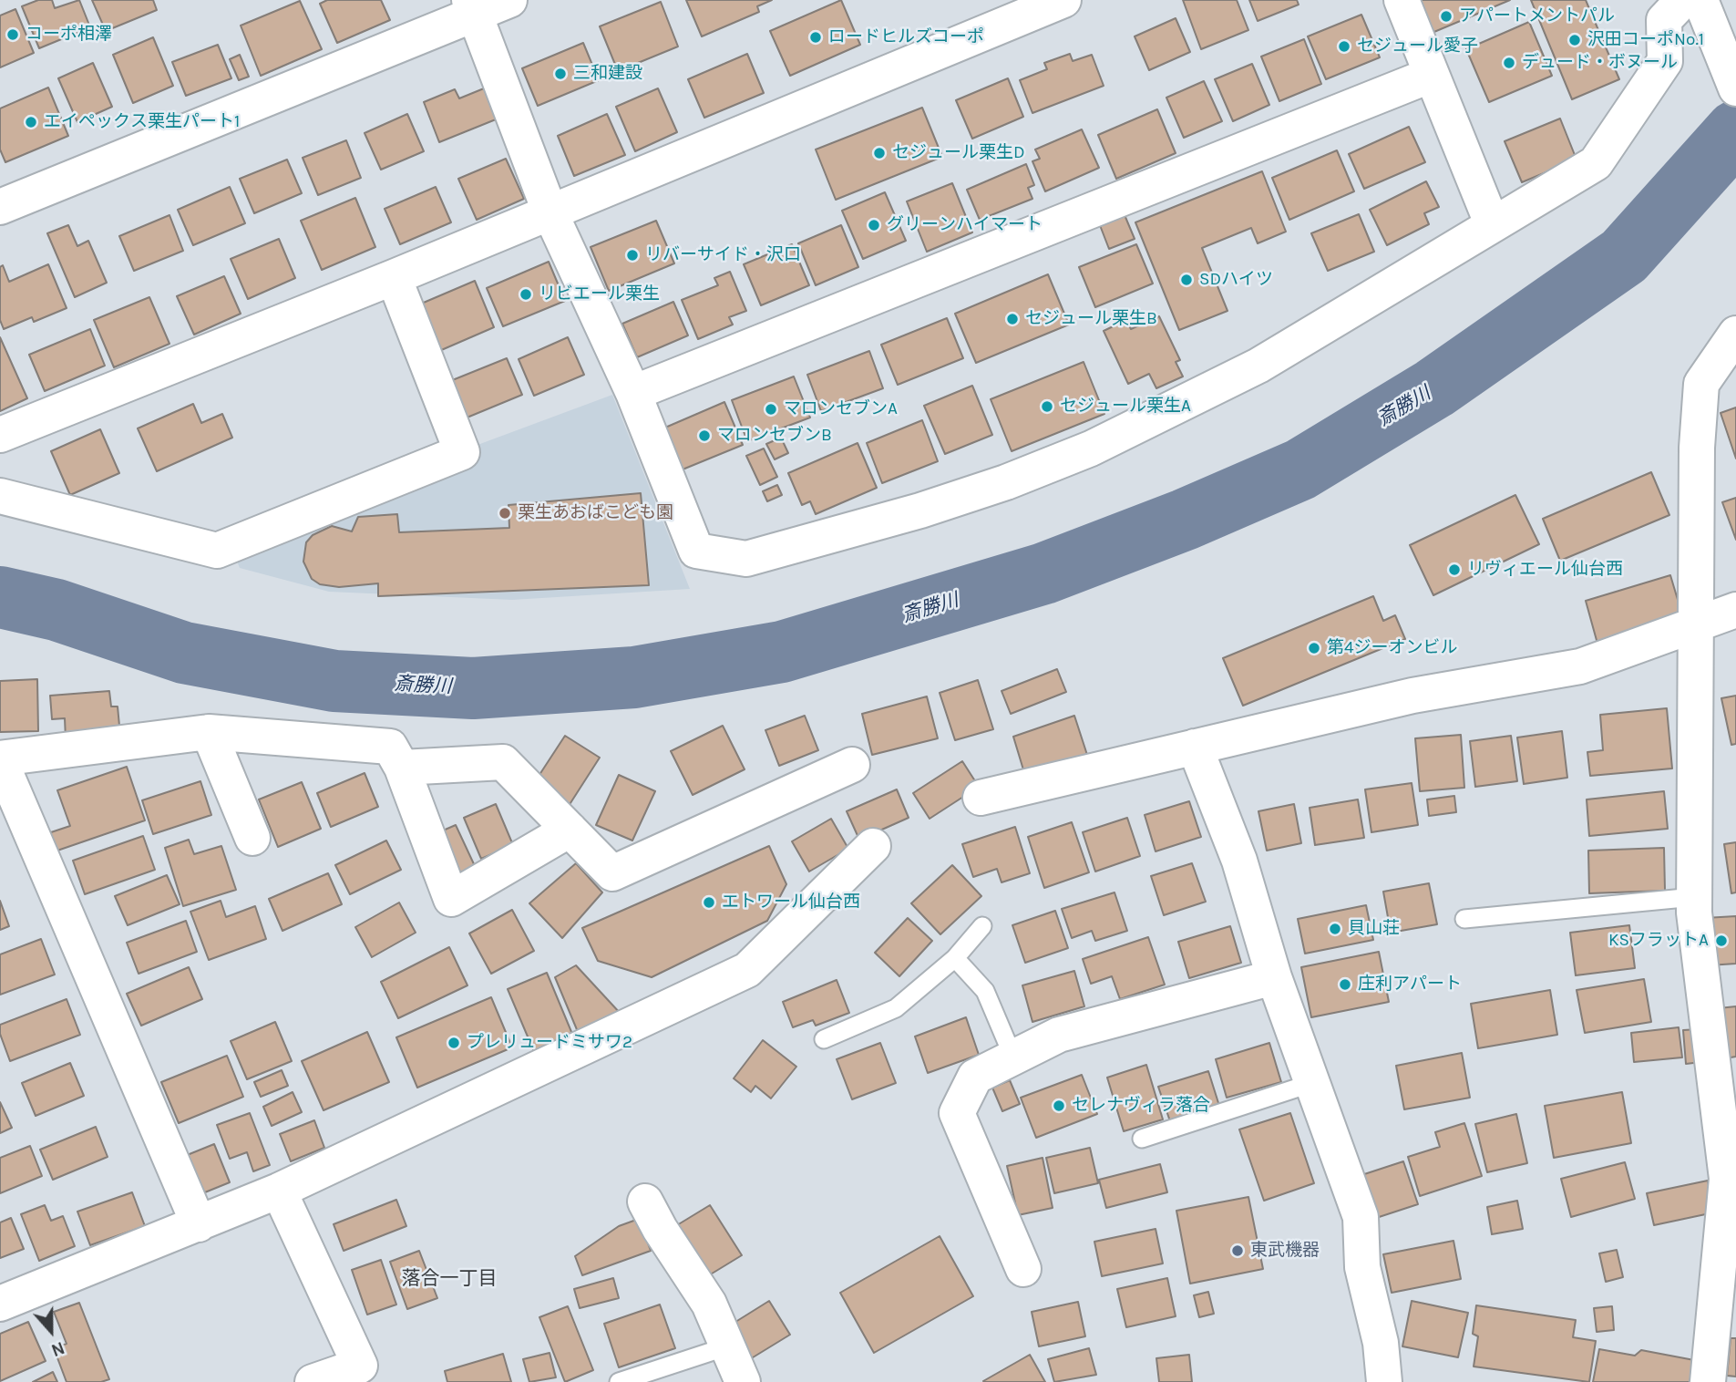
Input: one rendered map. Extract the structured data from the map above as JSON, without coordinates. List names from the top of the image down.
{
  "districts": ["落合一丁目"],
  "water": ["斎勝川"],
  "places": [
    "アパートメントパル",
    "コーポ相澤",
    "ロードヒルズコーポ",
    "沢田コーポNo.1",
    "セジュール愛子",
    "デュード・ボヌール",
    "三和建設",
    "エイペックス栗生パート1",
    "セジュール栗生D",
    "グリーンハイマート",
    "リバーサイド・沢口",
    "SDハイツ",
    "リビエール栗生",
    "セジュール栗生B",
    "セジュール栗生A",
    "マロンセブンA",
    "マロンセブンB",
    "栗生あおばこども園",
    "リヴィエール仙台西",
    "第4ジーオンビル",
    "エトワール仙台西",
    "貝山荘",
    "KSフラットA",
    "庄利アパート",
    "プレリュードミサワ2",
    "セレナヴィラ落合",
    "東武機器"
  ],
  "north": "bottom"
}
